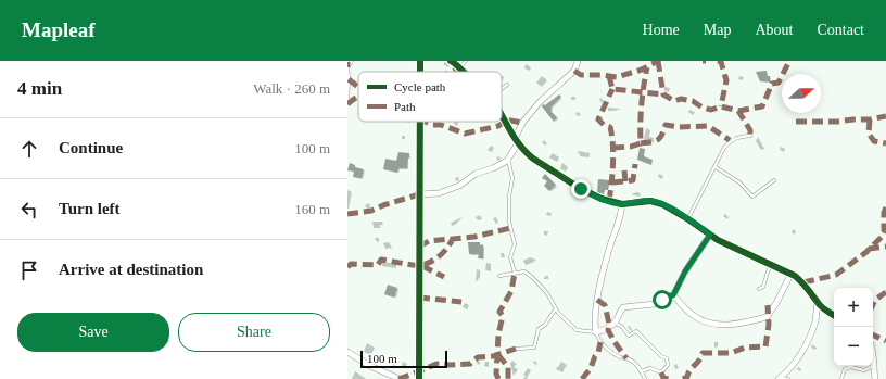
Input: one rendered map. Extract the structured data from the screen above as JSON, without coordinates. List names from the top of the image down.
{
  "legend": ["Cycle path", "Path"],
  "scale_bar": "100 m",
  "north": "right",
  "page": {
    "header": "Mapleaf",
    "nav": [
      "Home",
      "Map",
      "About",
      "Contact"
    ],
    "heading": ["4 min", "Walk · 260 m"],
    "list": [
      ["Continue", "100 m"],
      ["Turn left", "160 m"],
      "Arrive at destination"
    ],
    "map_buttons": ["+", "−"],
    "buttons": ["Save", "Share"],
    "scale": "100 m"
  }
}
